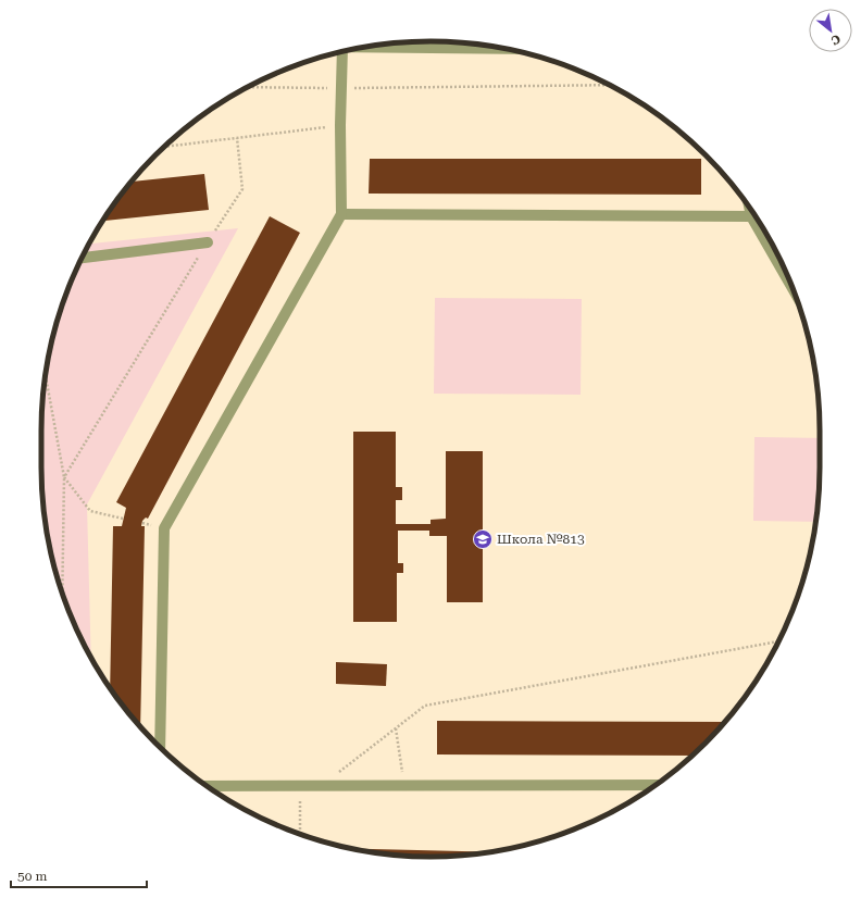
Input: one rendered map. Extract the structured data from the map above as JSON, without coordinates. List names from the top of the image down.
{
  "places": {
    "school or university": ["Школа №813"]
  },
  "scale_bar": "50 m",
  "north": "bottom right"
}
